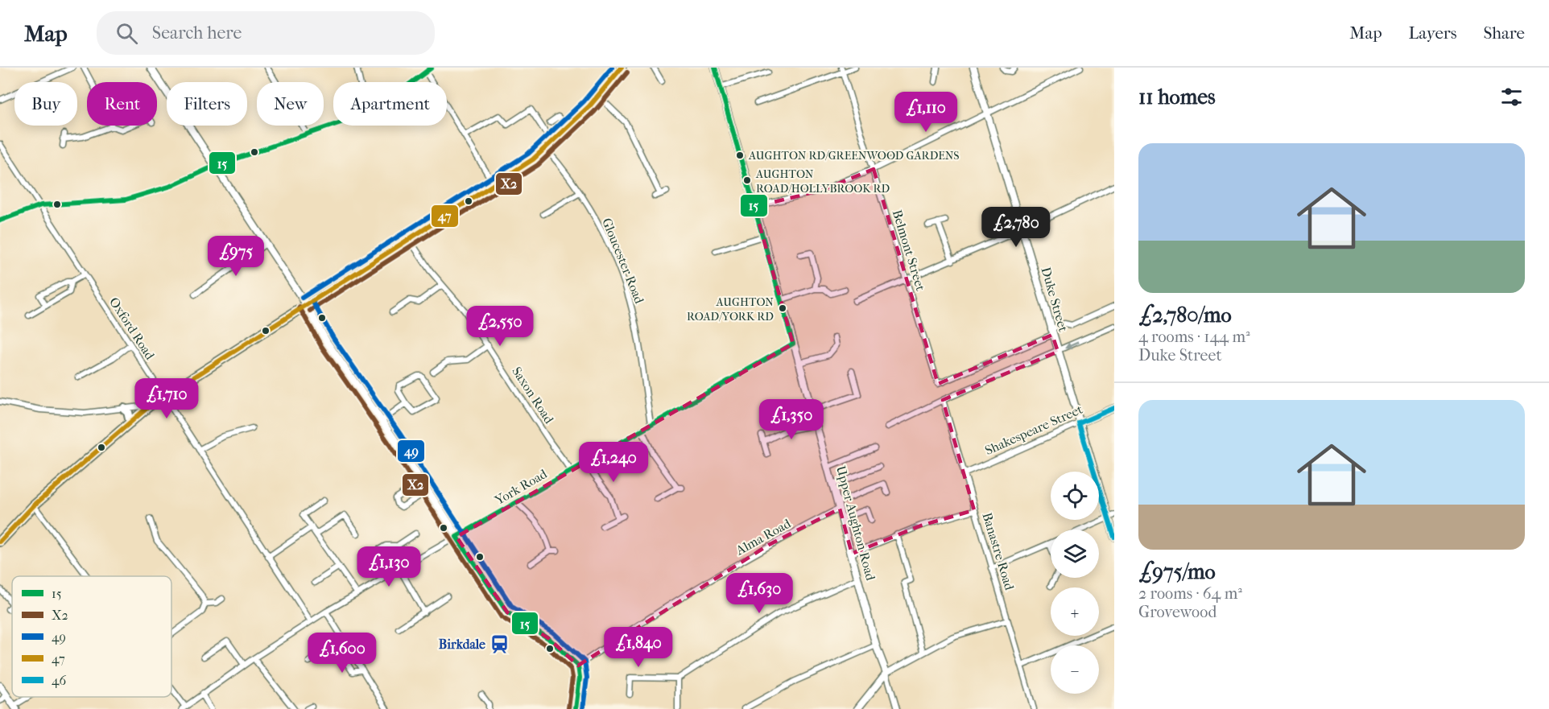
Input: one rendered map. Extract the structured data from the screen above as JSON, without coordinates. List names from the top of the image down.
{
  "streets": {
    "street": [
      "Belmont Street",
      "Gloucester Road",
      "Duke Street",
      "Oxford Road",
      "Saxon Road",
      "Shakespeare Street",
      "York Road",
      "Upper Aughton Road",
      "Alma Road",
      "Banastre Road"
    ]
  },
  "crossings": [
    ["Belmont Street", "Duke Street"],
    ["Gloucester Road", "York Road"],
    ["Duke Street", "Shakespeare Street"],
    ["Oxford Road", "York Road"],
    ["Saxon Road", "York Road"],
    ["Shakespeare Street", "Banastre Road"],
    ["York Road", "Upper Aughton Road"],
    ["Upper Aughton Road", "Alma Road"]
  ],
  "places": {
    "other": ["AUGHTON RD/GREENWOOD GARDENS", "AUGHTON ROAD/HOLLYBROOK RD", "AUGHTON ROAD/YORK RD"],
    "station": ["Birkdale"]
  },
  "lines": [
    "transit line 15",
    "transit line 49",
    "transit line 47",
    "transit line X2",
    "transit line 46"
  ],
  "legend": [
    "15",
    "X2",
    "49",
    "47",
    "46"
  ],
  "page": {
    "header": "Map",
    "search": "Search here",
    "nav": ["Map", "Layers", "Share"],
    "heading": "11 homes",
    "chip": [
      "Buy",
      "Rent",
      "Filters",
      "New",
      "Apartment"
    ],
    "price": [
      "£1,110",
      "£2,780",
      "£975",
      "£2,550",
      "£1,710",
      "£1,350",
      "£1,240",
      "£1,130",
      "£1,630",
      "£1,840",
      "£1,600"
    ],
    "list": [
      {
        "name": "£2,780/mo",
        "note": "4 rooms · 144 m² · Duke Street"
      },
      {
        "name": "£975/mo",
        "note": "2 rooms · 64 m² · Grovewood"
      }
    ],
    "map_buttons": ["+", "−"]
  }
}
